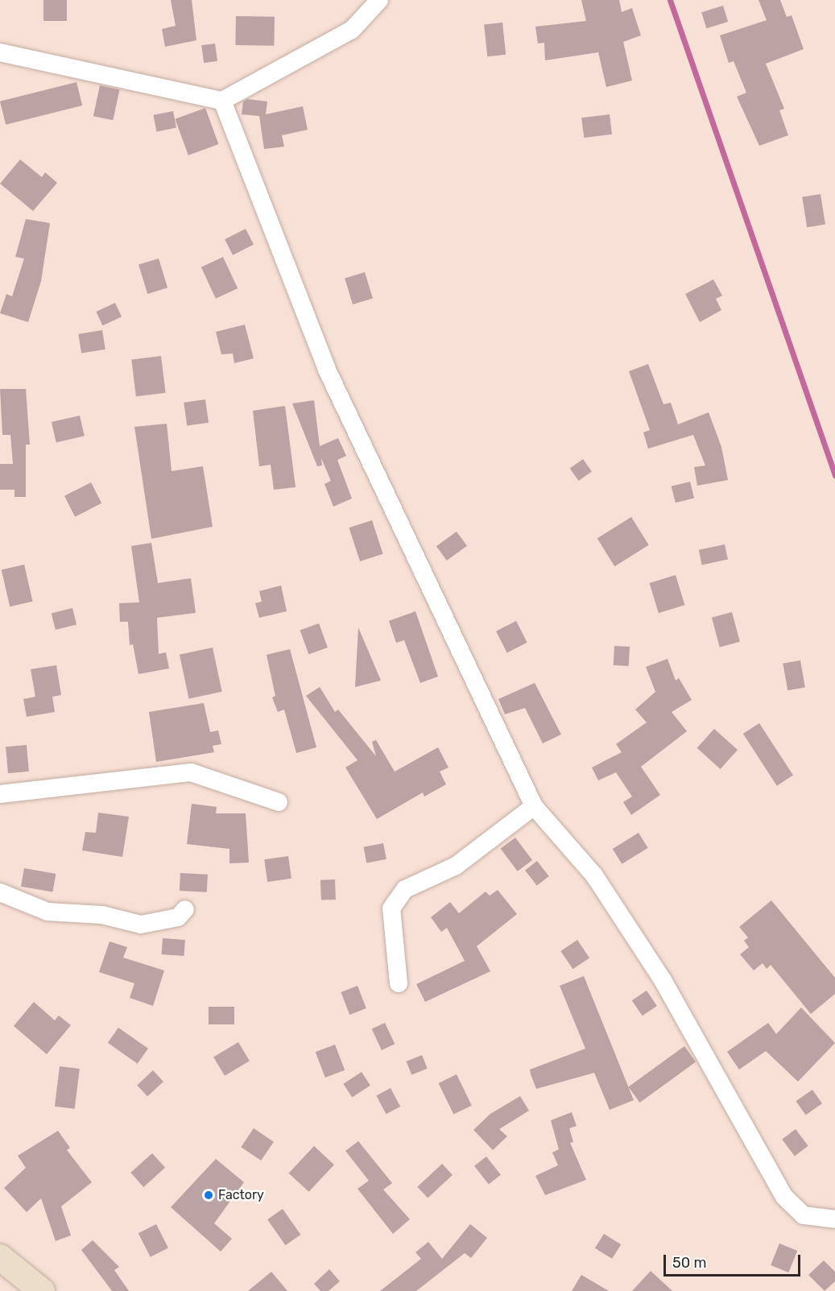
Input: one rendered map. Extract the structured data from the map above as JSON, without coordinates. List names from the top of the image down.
{
  "places": ["Factory"],
  "scale_bar": "50 m"
}
